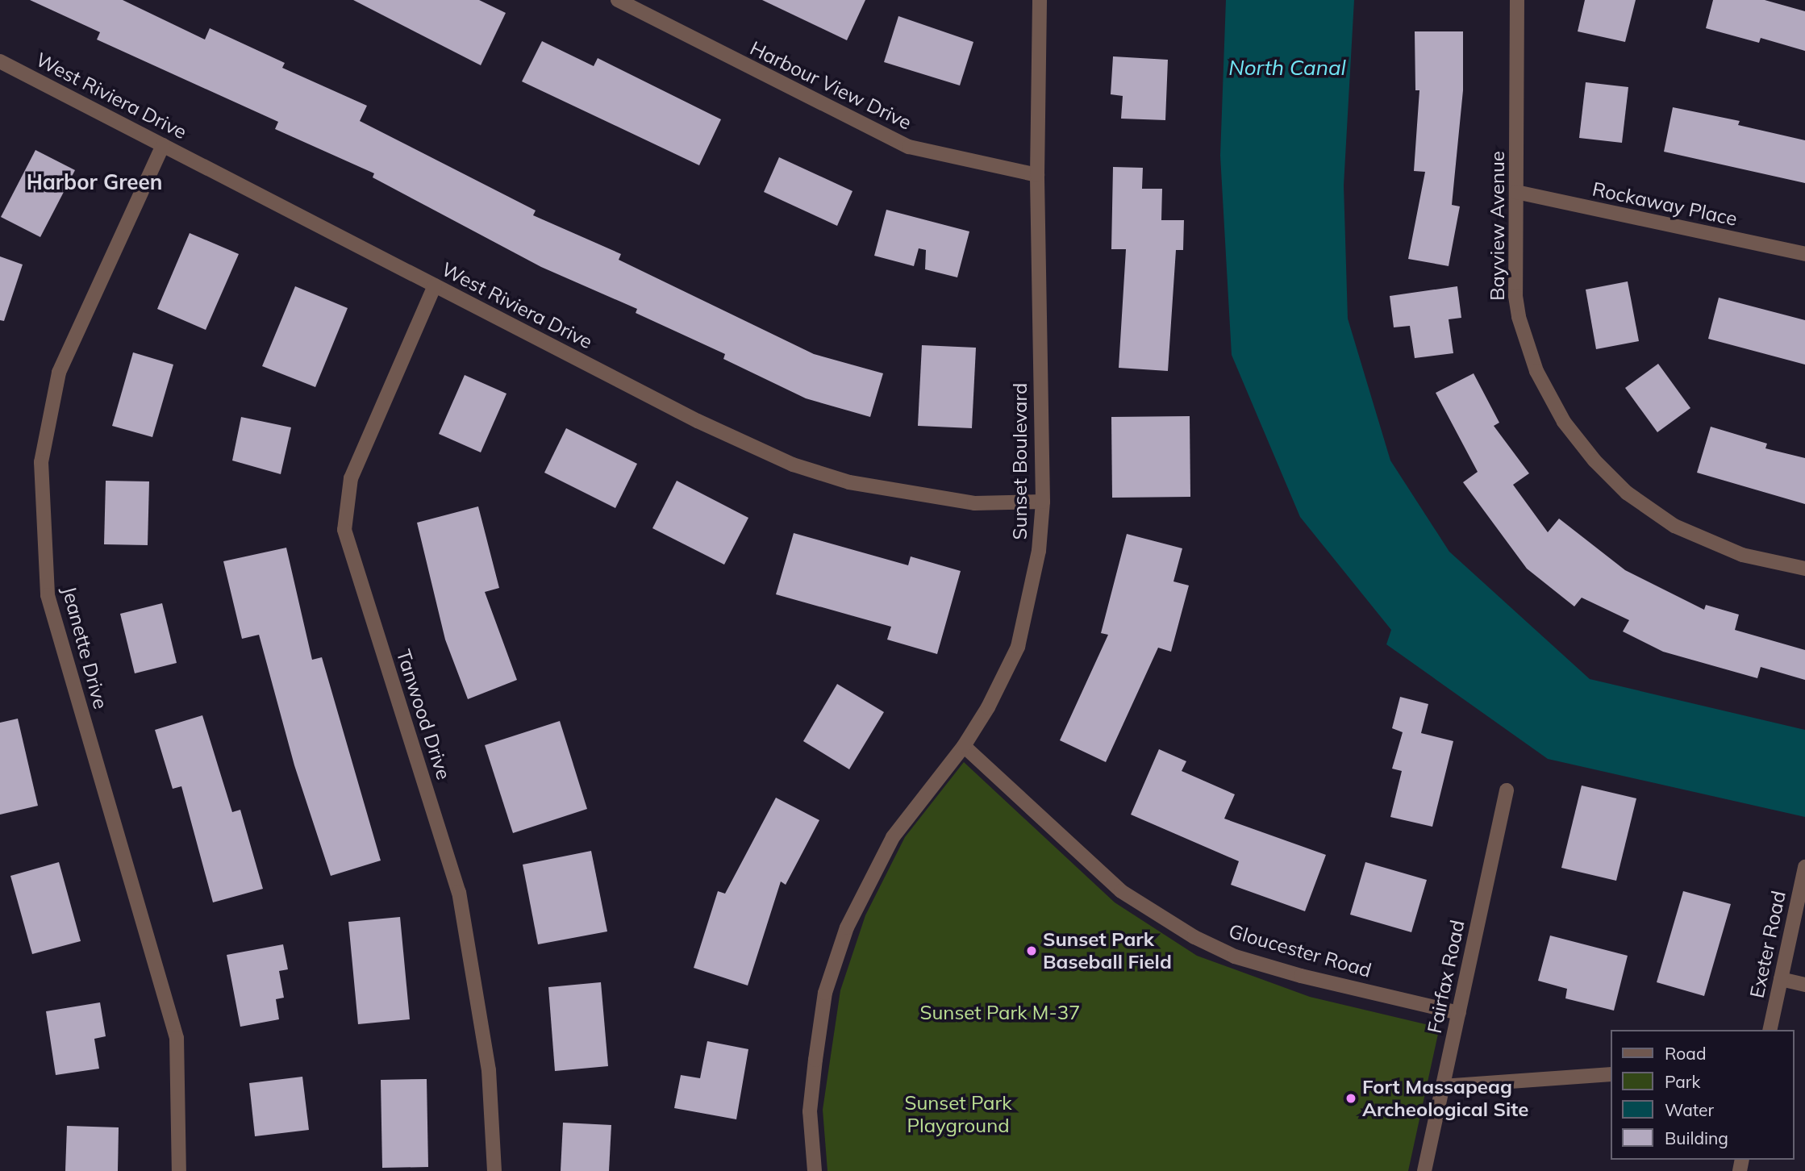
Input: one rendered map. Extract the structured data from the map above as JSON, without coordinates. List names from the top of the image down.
{
  "streets": {
    "street": [
      "Harbour View Drive",
      "West Riviera Drive",
      "Rockaway Place",
      "Bayview Avenue",
      "Sunset Boulevard",
      "Jeanette Drive",
      "Tanwood Drive",
      "Exeter Road",
      "Gloucester Road",
      "Fairfax Road"
    ]
  },
  "crossings": [
    ["Harbour View Drive", "Sunset Boulevard"],
    ["West Riviera Drive", "Sunset Boulevard"],
    ["West Riviera Drive", "Jeanette Drive"],
    ["West Riviera Drive", "Tanwood Drive"],
    ["Rockaway Place", "Bayview Avenue"],
    ["Sunset Boulevard", "Gloucester Road"],
    ["Gloucester Road", "Fairfax Road"]
  ],
  "districts": ["Harbor Green"],
  "water": ["North Canal"],
  "parks": ["Sunset Park M-37", "Sunset Park Playground"],
  "places": ["Sunset Park Baseball Field", "Fort Massapeag Archeological Site"],
  "legend": [
    "Road",
    "Park",
    "Water",
    "Building"
  ]
}
